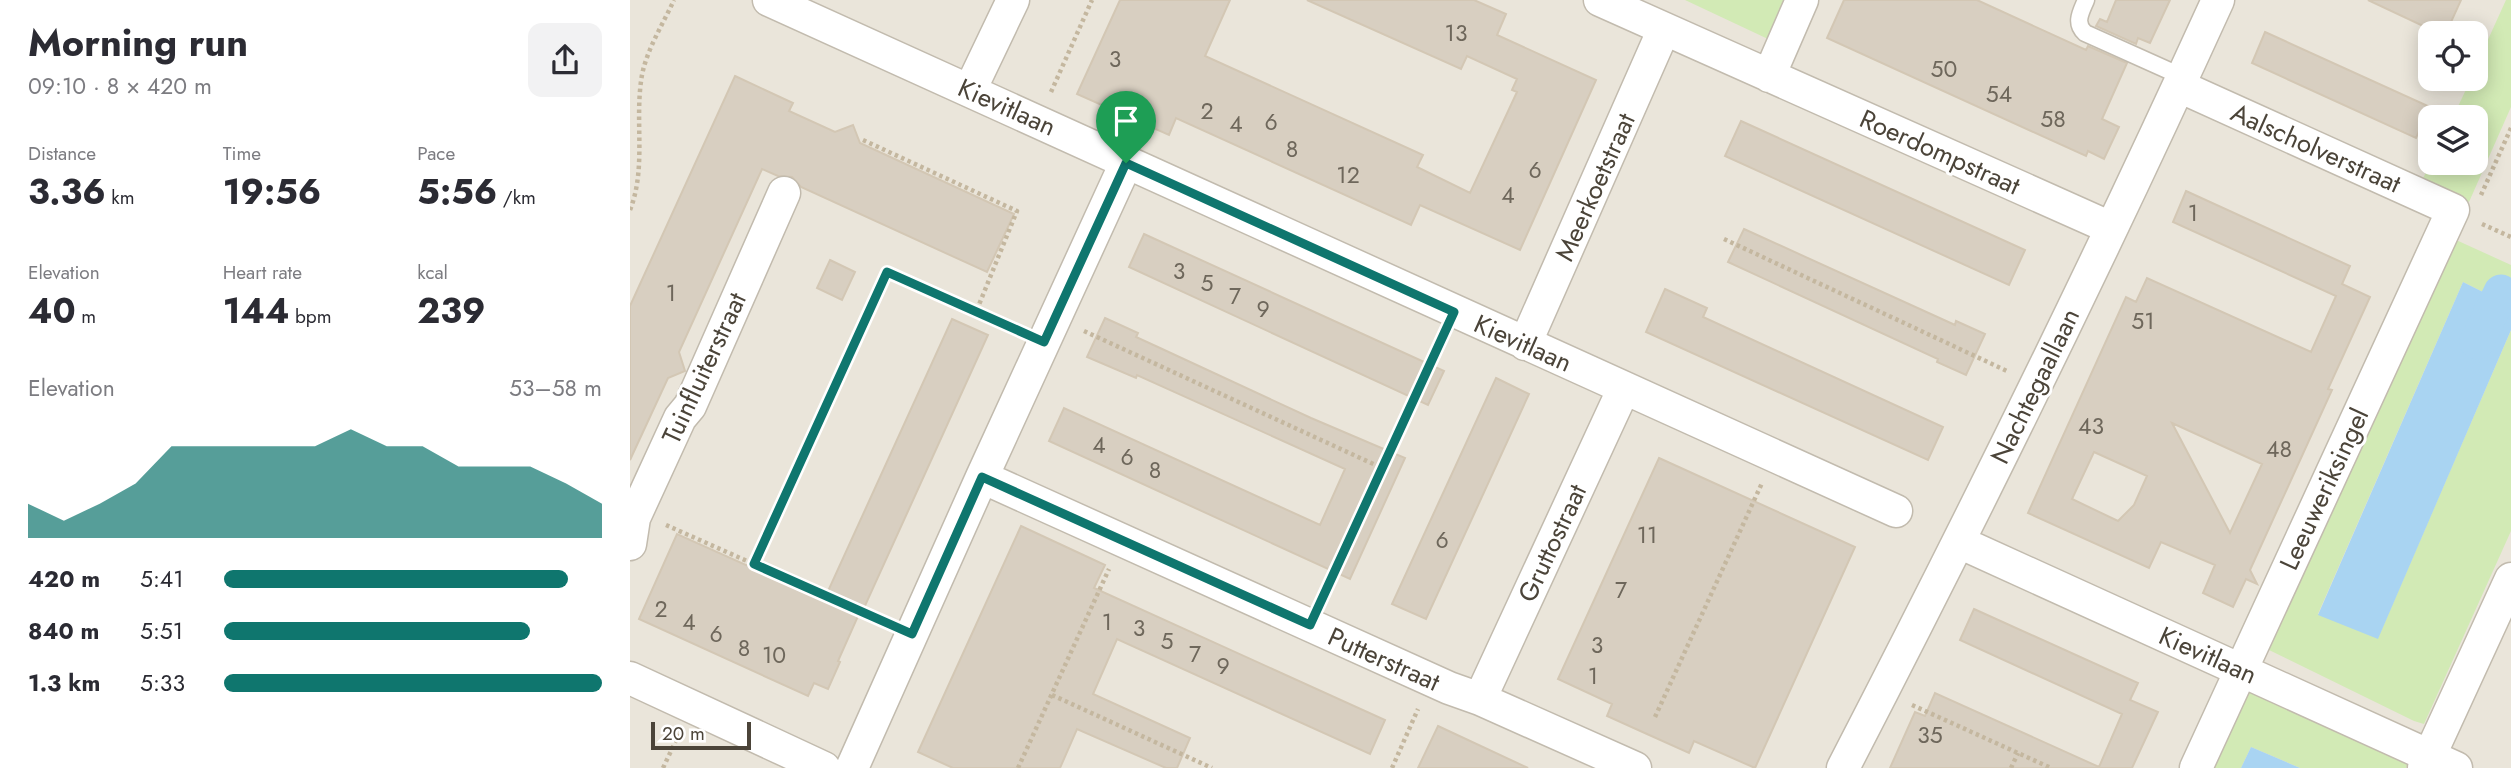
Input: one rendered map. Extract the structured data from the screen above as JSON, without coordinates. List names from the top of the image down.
{
  "streets": {
    "street": [
      "Kievitlaan",
      "Aalscholverstraat",
      "Roerdompstraat",
      "Meerkoetstraat",
      "Tuinfluiterstraat",
      "Nachtegaallaan",
      "Leeuweriksingel",
      "Gruttostraat",
      "Putterstraat"
    ]
  },
  "crossings": [
    ["Kievitlaan", "Meerkoetstraat"],
    ["Kievitlaan", "Nachtegaallaan"],
    ["Kievitlaan", "Leeuweriksingel"],
    ["Kievitlaan", "Gruttostraat"],
    ["Aalscholverstraat", "Nachtegaallaan"],
    ["Aalscholverstraat", "Leeuweriksingel"],
    ["Roerdompstraat", "Meerkoetstraat"],
    ["Roerdompstraat", "Nachtegaallaan"],
    ["Gruttostraat", "Putterstraat"]
  ],
  "house_numbers": [
    "13",
    "3",
    "50",
    "54",
    "2",
    "58",
    "6",
    "4",
    "8",
    "6",
    "12",
    "4",
    "1",
    "3",
    "5",
    "1",
    "7",
    "9",
    "51",
    "43",
    "4",
    "48",
    "6",
    "8",
    "11",
    "6",
    "7",
    "2",
    "4",
    "1",
    "3",
    "6",
    "5",
    "3",
    "8",
    "7",
    "10",
    "9",
    "1",
    "35"
  ],
  "scale_bar": "20 m",
  "page": {
    "heading": ["Morning run", "09:10 · 8 × 420 m"],
    "stats": [
      ["Distance", "3.36 km"],
      ["Time", "19:56"],
      ["Pace", "5:56 /km"],
      ["Elevation", "40 m"],
      ["Heart rate", "144 bpm"],
      ["kcal", "239"]
    ],
    "chart": ["Elevation", "53–58 m"],
    "list": [
      {
        "name": "420 m",
        "note": "5:41"
      },
      {
        "name": "840 m",
        "note": "5:51"
      },
      {
        "name": "1.3 km",
        "note": "5:33"
      }
    ],
    "scale": "20 m"
  }
}
